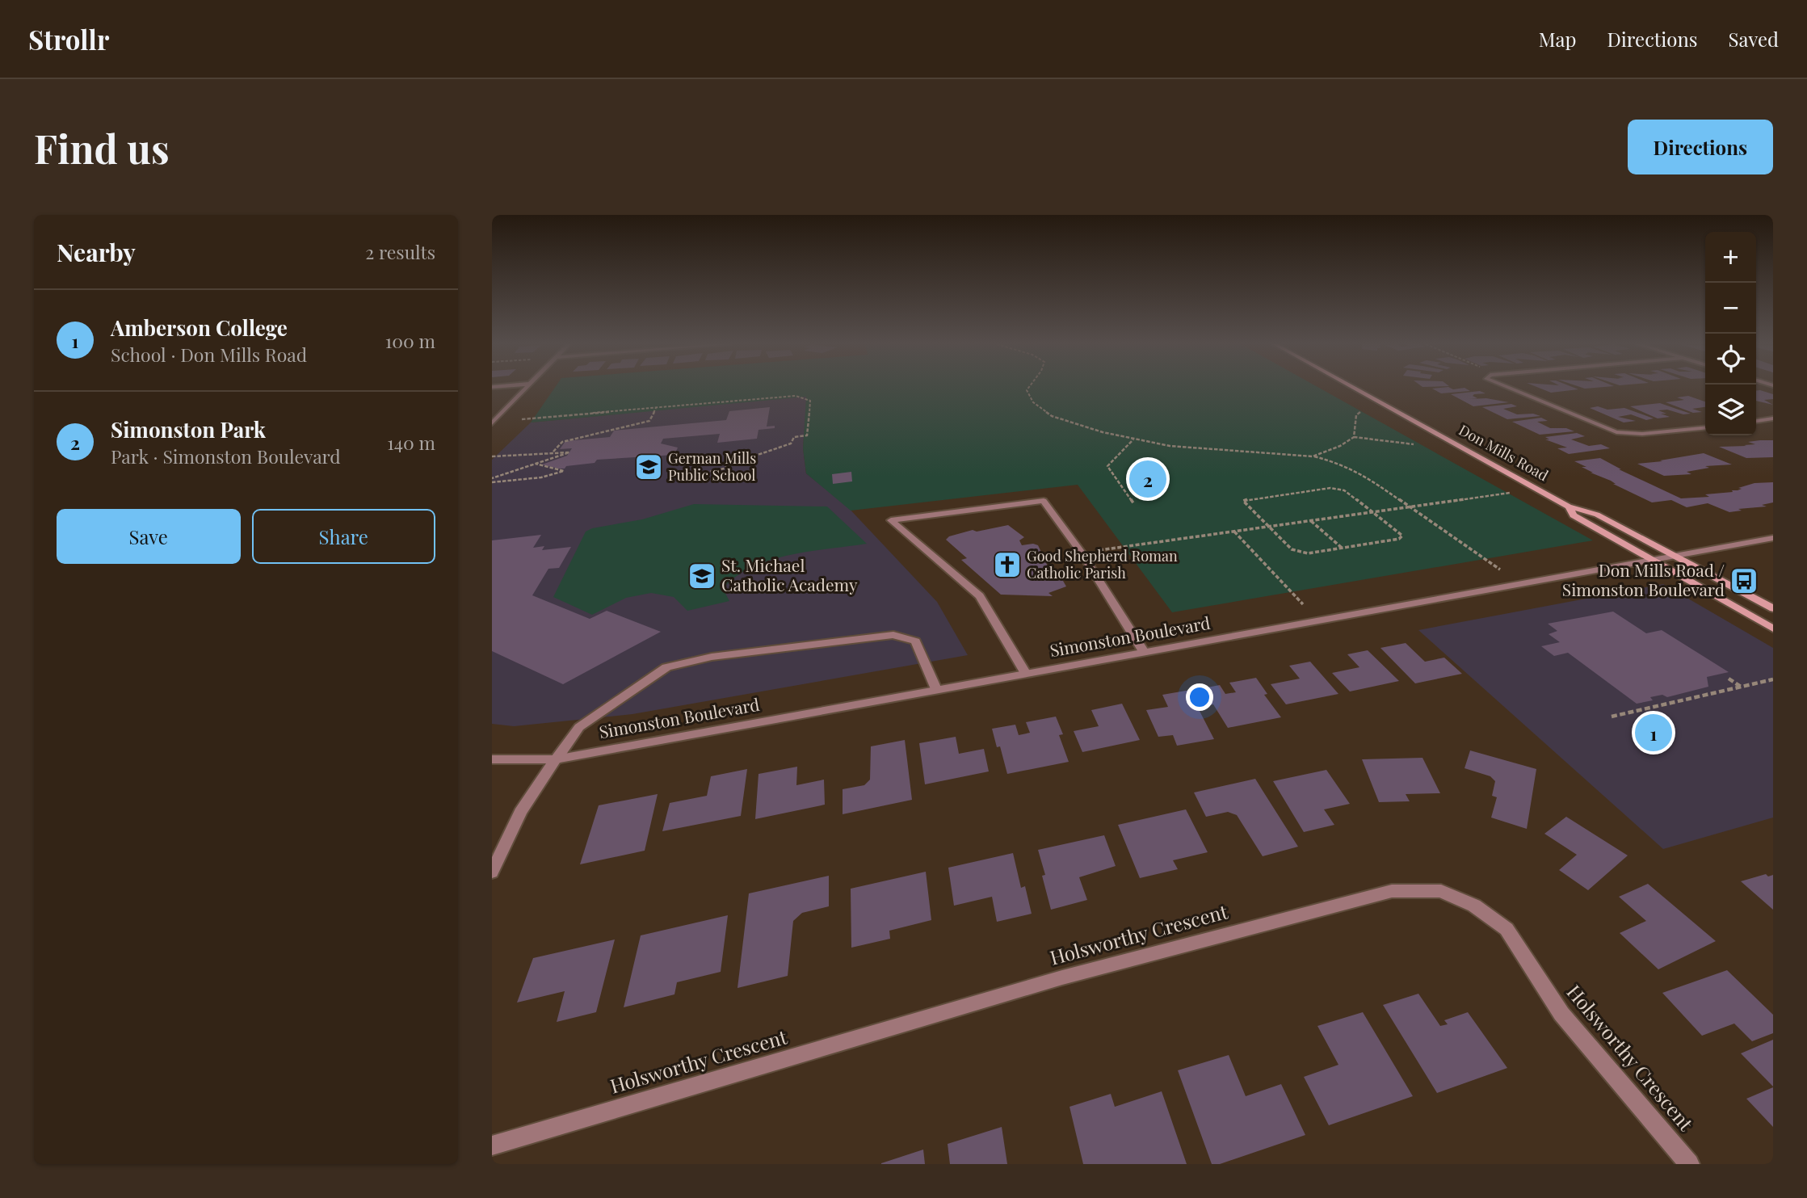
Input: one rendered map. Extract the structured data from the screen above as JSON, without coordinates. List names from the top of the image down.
{
  "streets": {
    "main road": ["Don Mills Road"],
    "street": ["Simonston Boulevard", "Holsworthy Crescent"]
  },
  "crossings": [
    ["Don Mills Road", "Simonston Boulevard"]
  ],
  "places": {
    "school or university": ["German Mills Public School", "St. Michael Catholic Academy"],
    "church": ["Good Shepherd Roman Catholic Parish"],
    "bus stop": ["Don Mills Road / Simonston Boulevard"]
  },
  "page": {
    "header": "Strollr",
    "nav": ["Map", "Directions", "Saved"],
    "buttons": [
      "Directions",
      ["Save", "Share"]
    ],
    "title": "Find us",
    "heading": ["Nearby", "2 results"],
    "map_buttons": ["+", "−"],
    "list": [
      {
        "mark": "1",
        "name": "Amberson College",
        "note": "School · Don Mills Road",
        "value": "100 m"
      },
      {
        "mark": "2",
        "name": "Simonston Park",
        "note": "Park · Simonston Boulevard",
        "value": "140 m"
      }
    ],
    "pins": ["2", "1"]
  }
}
